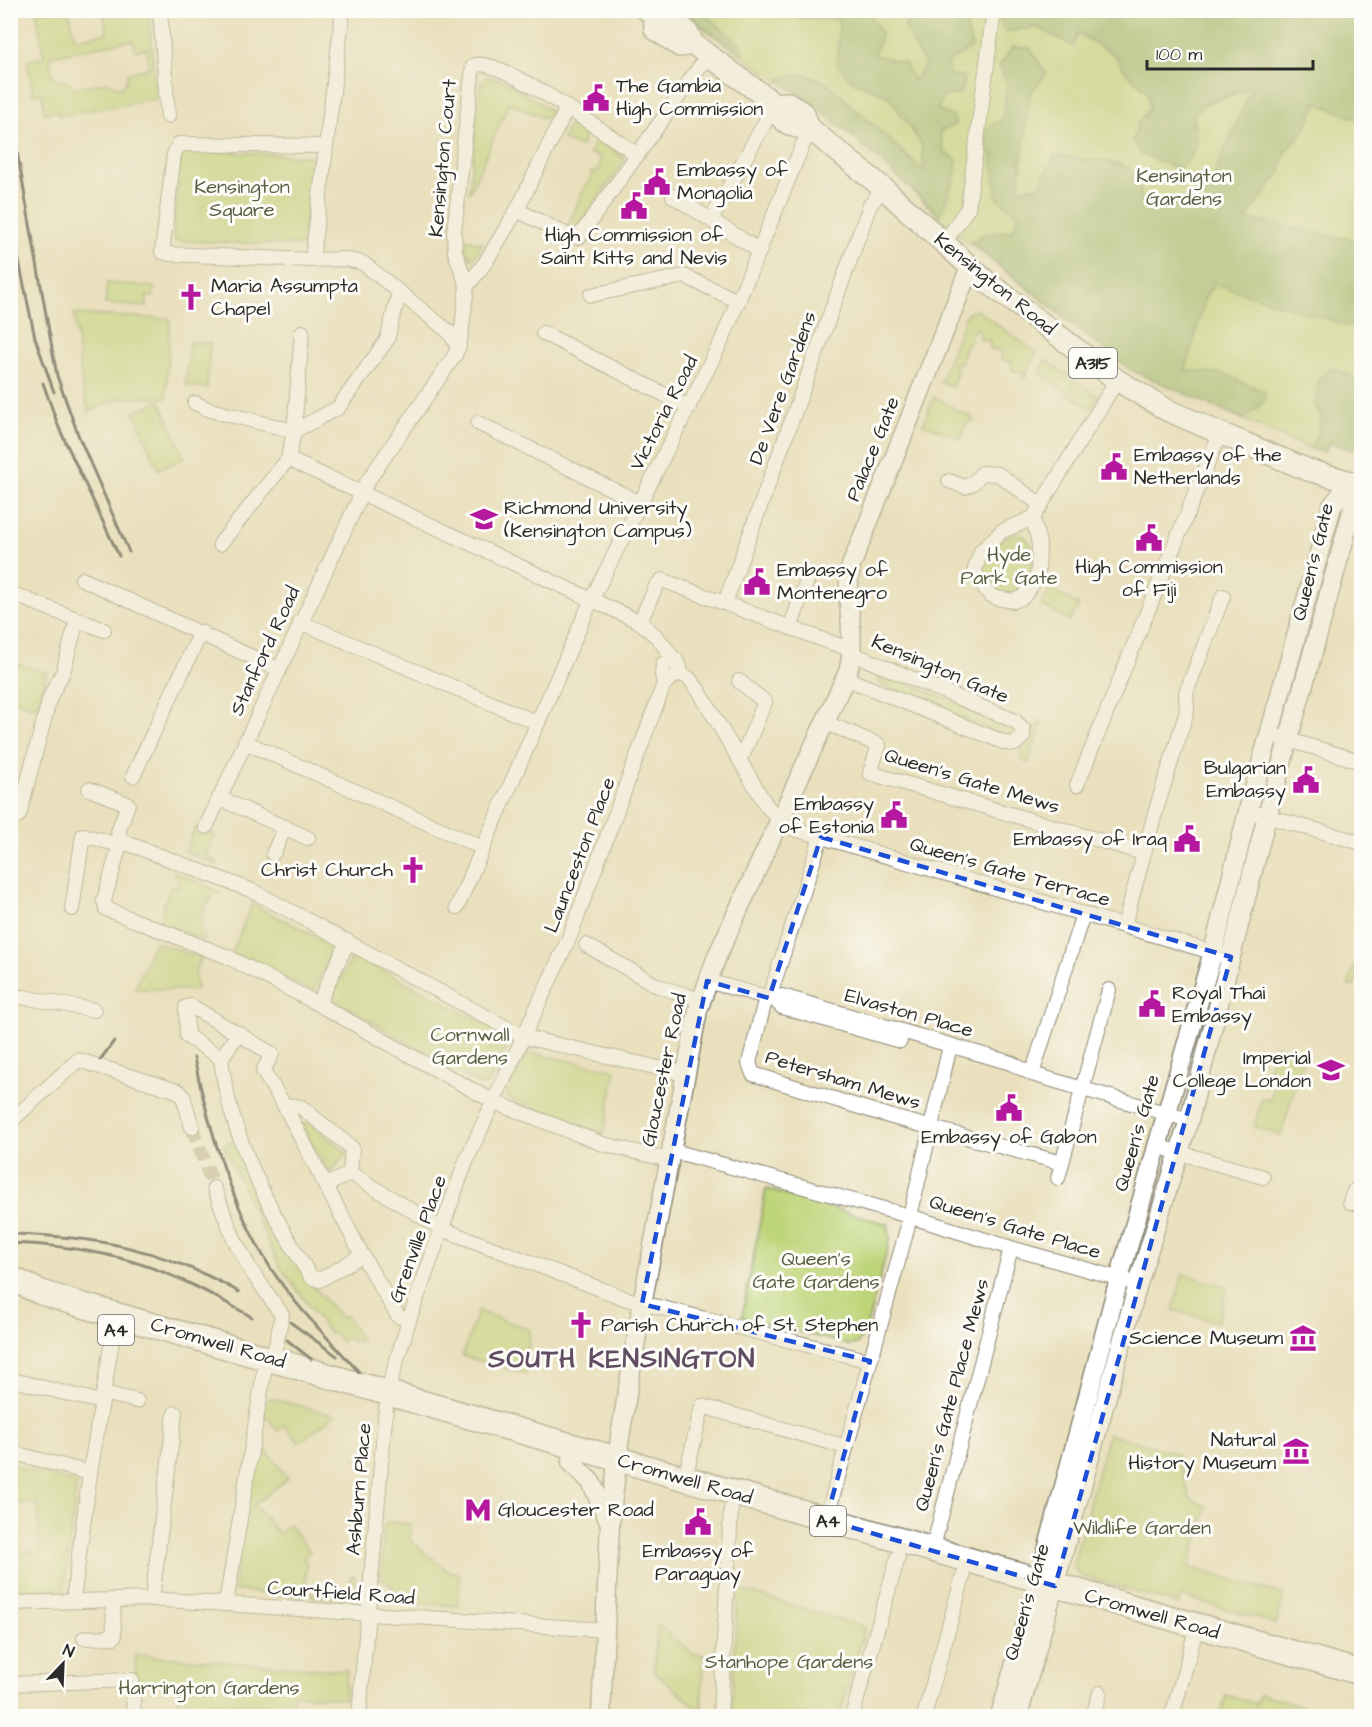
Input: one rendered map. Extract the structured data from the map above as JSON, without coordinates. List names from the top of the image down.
{
  "streets": {
    "highway": ["A4", "Cromwell Road"],
    "main road": ["Kensington Road", "A315"],
    "street": [
      "Kensington Court",
      "De Vere Gardens",
      "Victoria Road",
      "Palace Gate",
      "Queen's Gate",
      "Stanford Road",
      "Kensington Gate",
      "Queen's Gate Mews",
      "Launceston Place",
      "Queen's Gate Terrace",
      "Elvaston Place",
      "Gloucester Road",
      "Petersham Mews",
      "Queen's Gate Place",
      "Grenville Place",
      "Queen's Gate Place Mews",
      "Ashburn Place",
      "Courtfield Road"
    ]
  },
  "crossings": [
    ["Kensington Court", "Stanford Road"],
    ["Kensington Road", "De Vere Gardens"],
    ["Kensington Road", "Victoria Road"],
    ["Kensington Road", "Palace Gate"],
    ["Kensington Road", "Queen's Gate"],
    ["Palace Gate", "Kensington Gate"],
    ["Palace Gate", "Gloucester Road"],
    ["Queen's Gate", "Queen's Gate Terrace"],
    ["Queen's Gate", "Elvaston Place"],
    ["Queen's Gate", "Queen's Gate Place"],
    ["Queen's Gate", "Cromwell Road"],
    ["Kensington Gate", "Gloucester Road"],
    ["Queen's Gate Mews", "Gloucester Road"],
    ["Queen's Gate Terrace", "Gloucester Road"],
    ["Elvaston Place", "Gloucester Road"],
    ["Elvaston Place", "Petersham Mews"],
    ["Elvaston Place", "Queen's Gate Place"],
    ["Gloucester Road", "Cromwell Road"],
    ["Gloucester Road", "Courtfield Road"],
    ["Petersham Mews", "Queen's Gate Place"],
    ["Queen's Gate Place", "Queen's Gate Place Mews"],
    ["Grenville Place", "Cromwell Road"],
    ["Grenville Place", "Ashburn Place"],
    ["Cromwell Road", "Queen's Gate Place Mews"],
    ["Cromwell Road", "Ashburn Place"],
    ["Ashburn Place", "Courtfield Road"]
  ],
  "districts": ["SOUTH KENSINGTON"],
  "parks": [
    "Kensington Gardens",
    "Kensington Square",
    "Hyde Park Gate",
    "Cornwall Gardens",
    "Queen's Gate Gardens",
    "Wildlife Garden",
    "Stanhope Gardens",
    "Harrington Gardens"
  ],
  "places": {
    "public building": [
      "The Gambia High Commission",
      "Embassy of Mongolia",
      "High Commission of Saint Kitts and Nevis",
      "Embassy of the Netherlands",
      "High Commission of Fiji",
      "Embassy of Montenegro",
      "Bulgarian Embassy",
      "Embassy of Estonia",
      "Embassy of Iraq",
      "Royal Thai Embassy",
      "Embassy of Gabon",
      "Embassy of Paraguay"
    ],
    "church": ["Maria Assumpta Chapel", "Christ Church", "Parish Church of St. Stephen"],
    "school or university": ["Richmond University (Kensington Campus)", "Imperial College London"],
    "museum": ["Science Museum", "Natural History Museum"],
    "metro station": ["Gloucester Road"]
  },
  "scale_bar": "100 m",
  "north": "top right"
}
